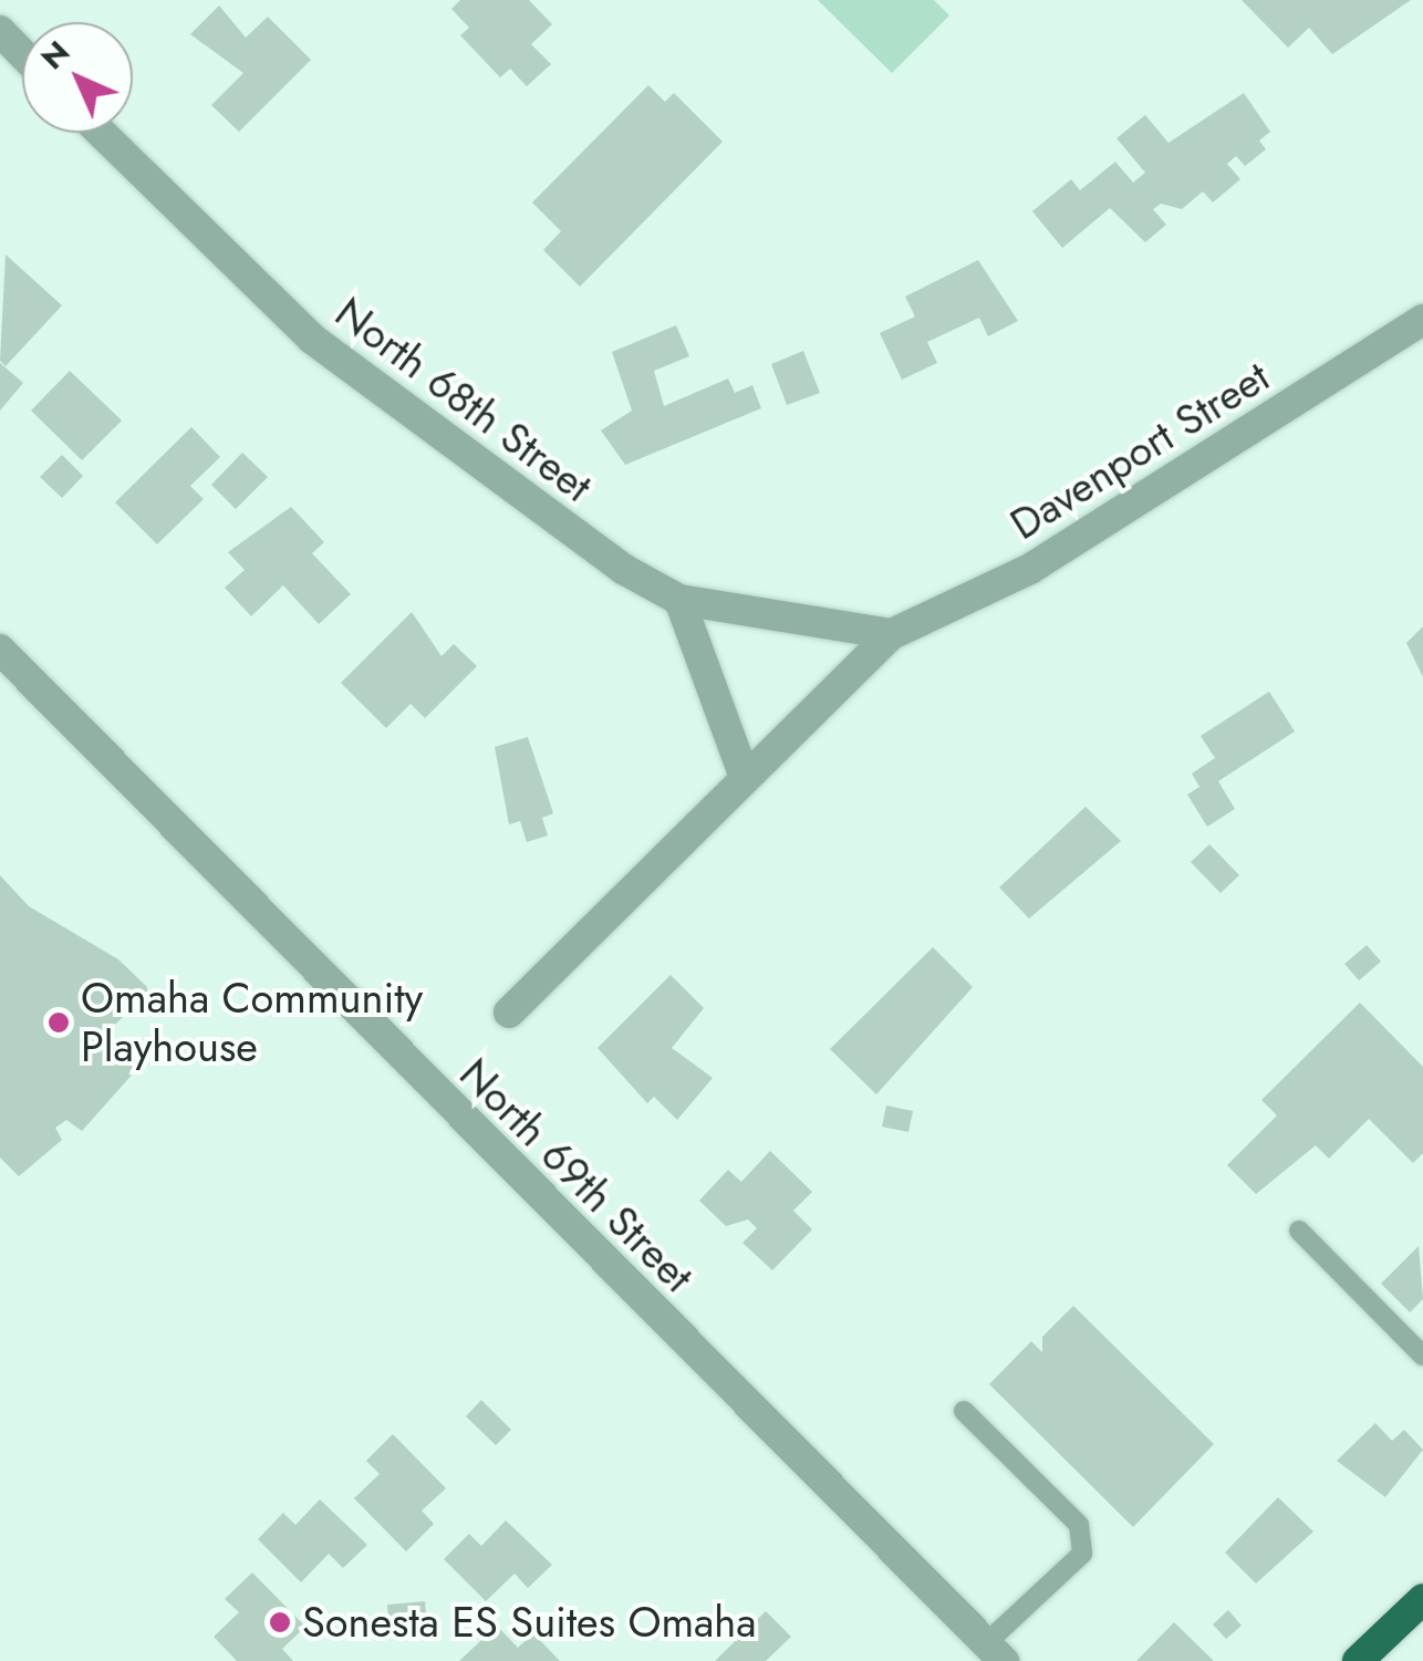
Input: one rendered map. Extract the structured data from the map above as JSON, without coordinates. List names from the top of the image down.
{
  "streets": {
    "street": ["North 68th Street", "Davenport Street", "North 69th Street"]
  },
  "places": ["Omaha Community Playhouse", "Sonesta ES Suites Omaha"],
  "north": "top left"
}
